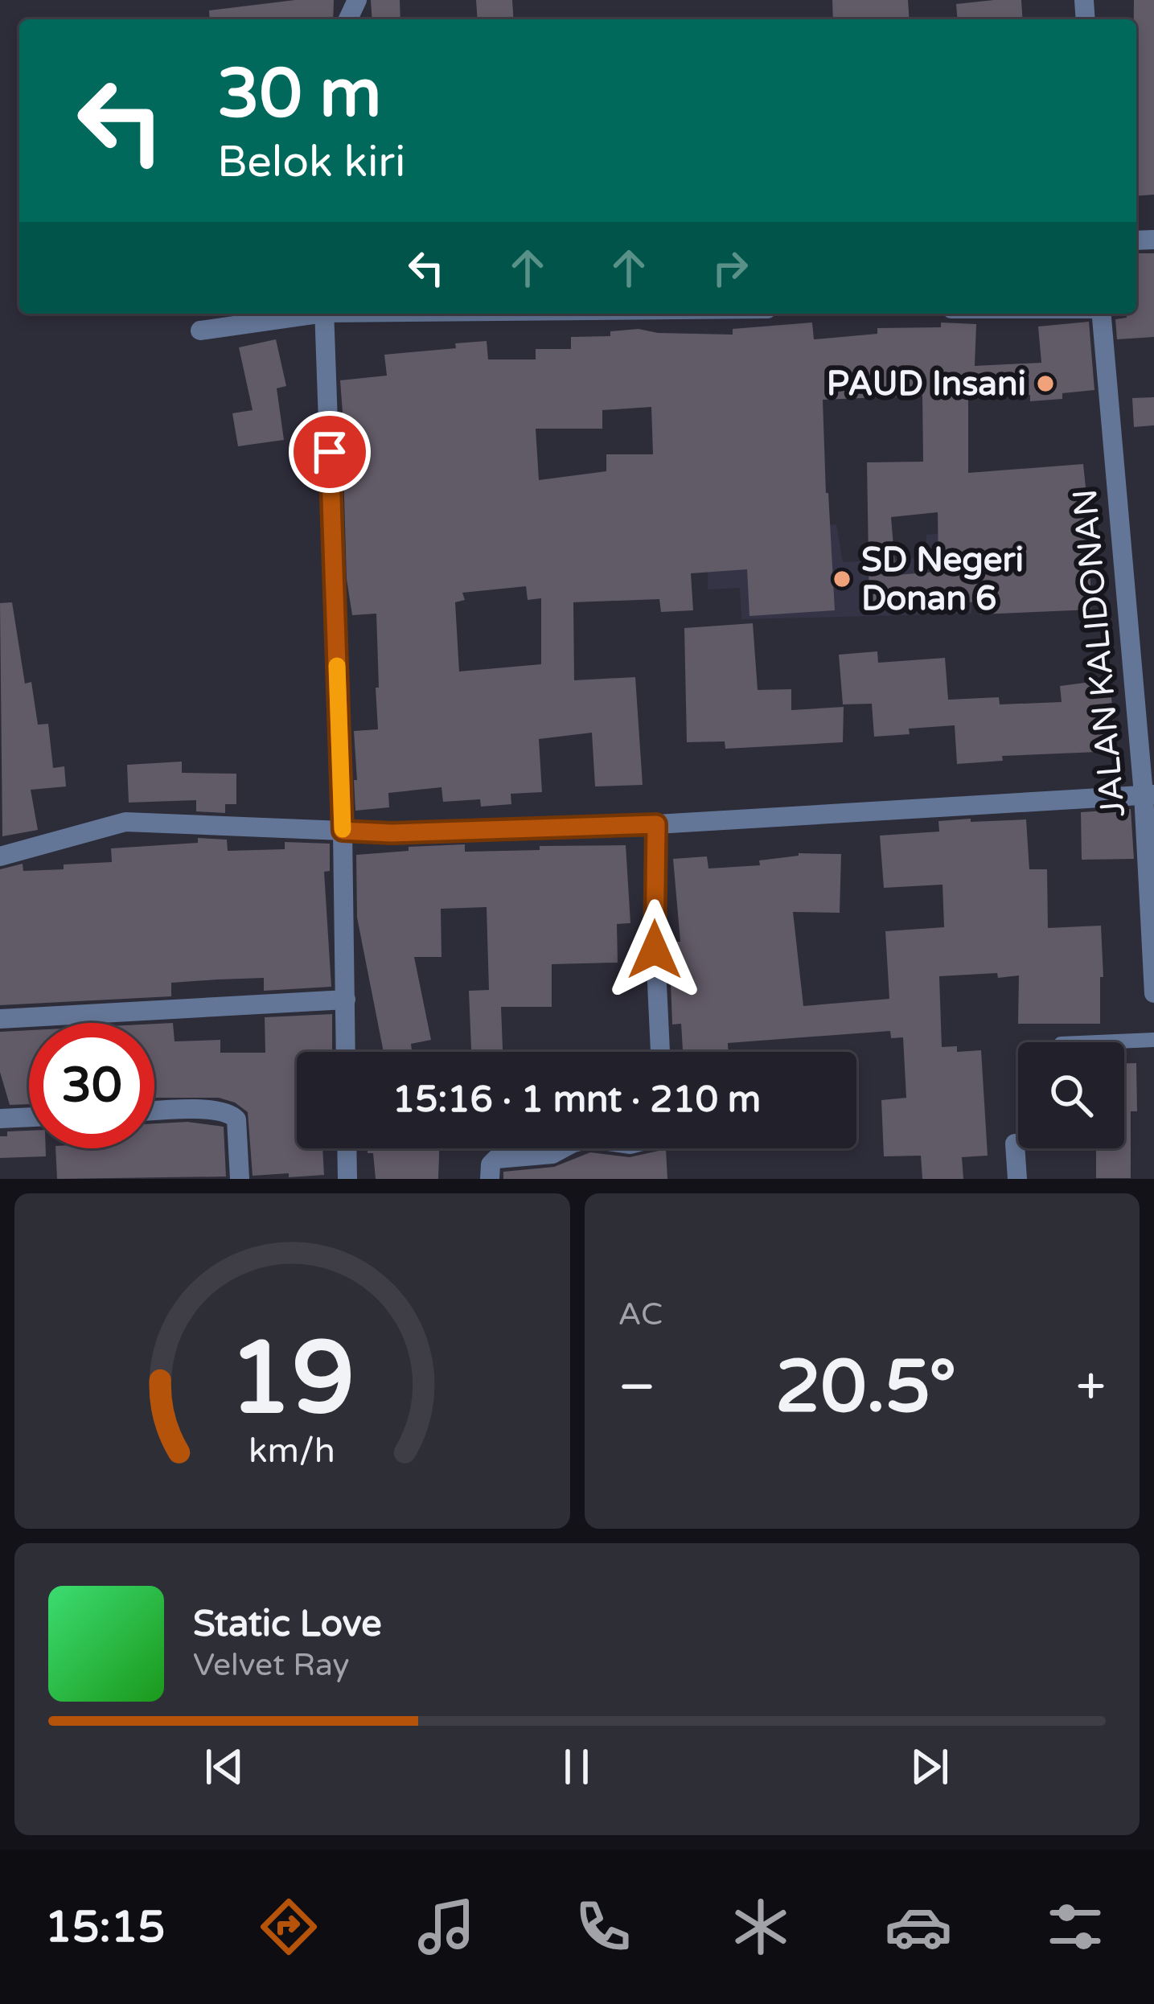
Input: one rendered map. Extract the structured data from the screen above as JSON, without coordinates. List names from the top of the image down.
{
  "streets": {
    "street": ["JALAN KALIDONAN"]
  },
  "places": ["PAUD Insani", "SD Negeri Donan 6"],
  "page": {
    "turn": ["30 m", "Belok kiri"],
    "limit": "30",
    "trip": "15:16 · 1 mnt · 210 m",
    "tile": "AC",
    "heat": ["−", "20.5°", "+"],
    "song": ["Static Love", "Velvet Ray"],
    "tabs": "15:15",
    "gauge": ["19", "km/h"]
  }
}
